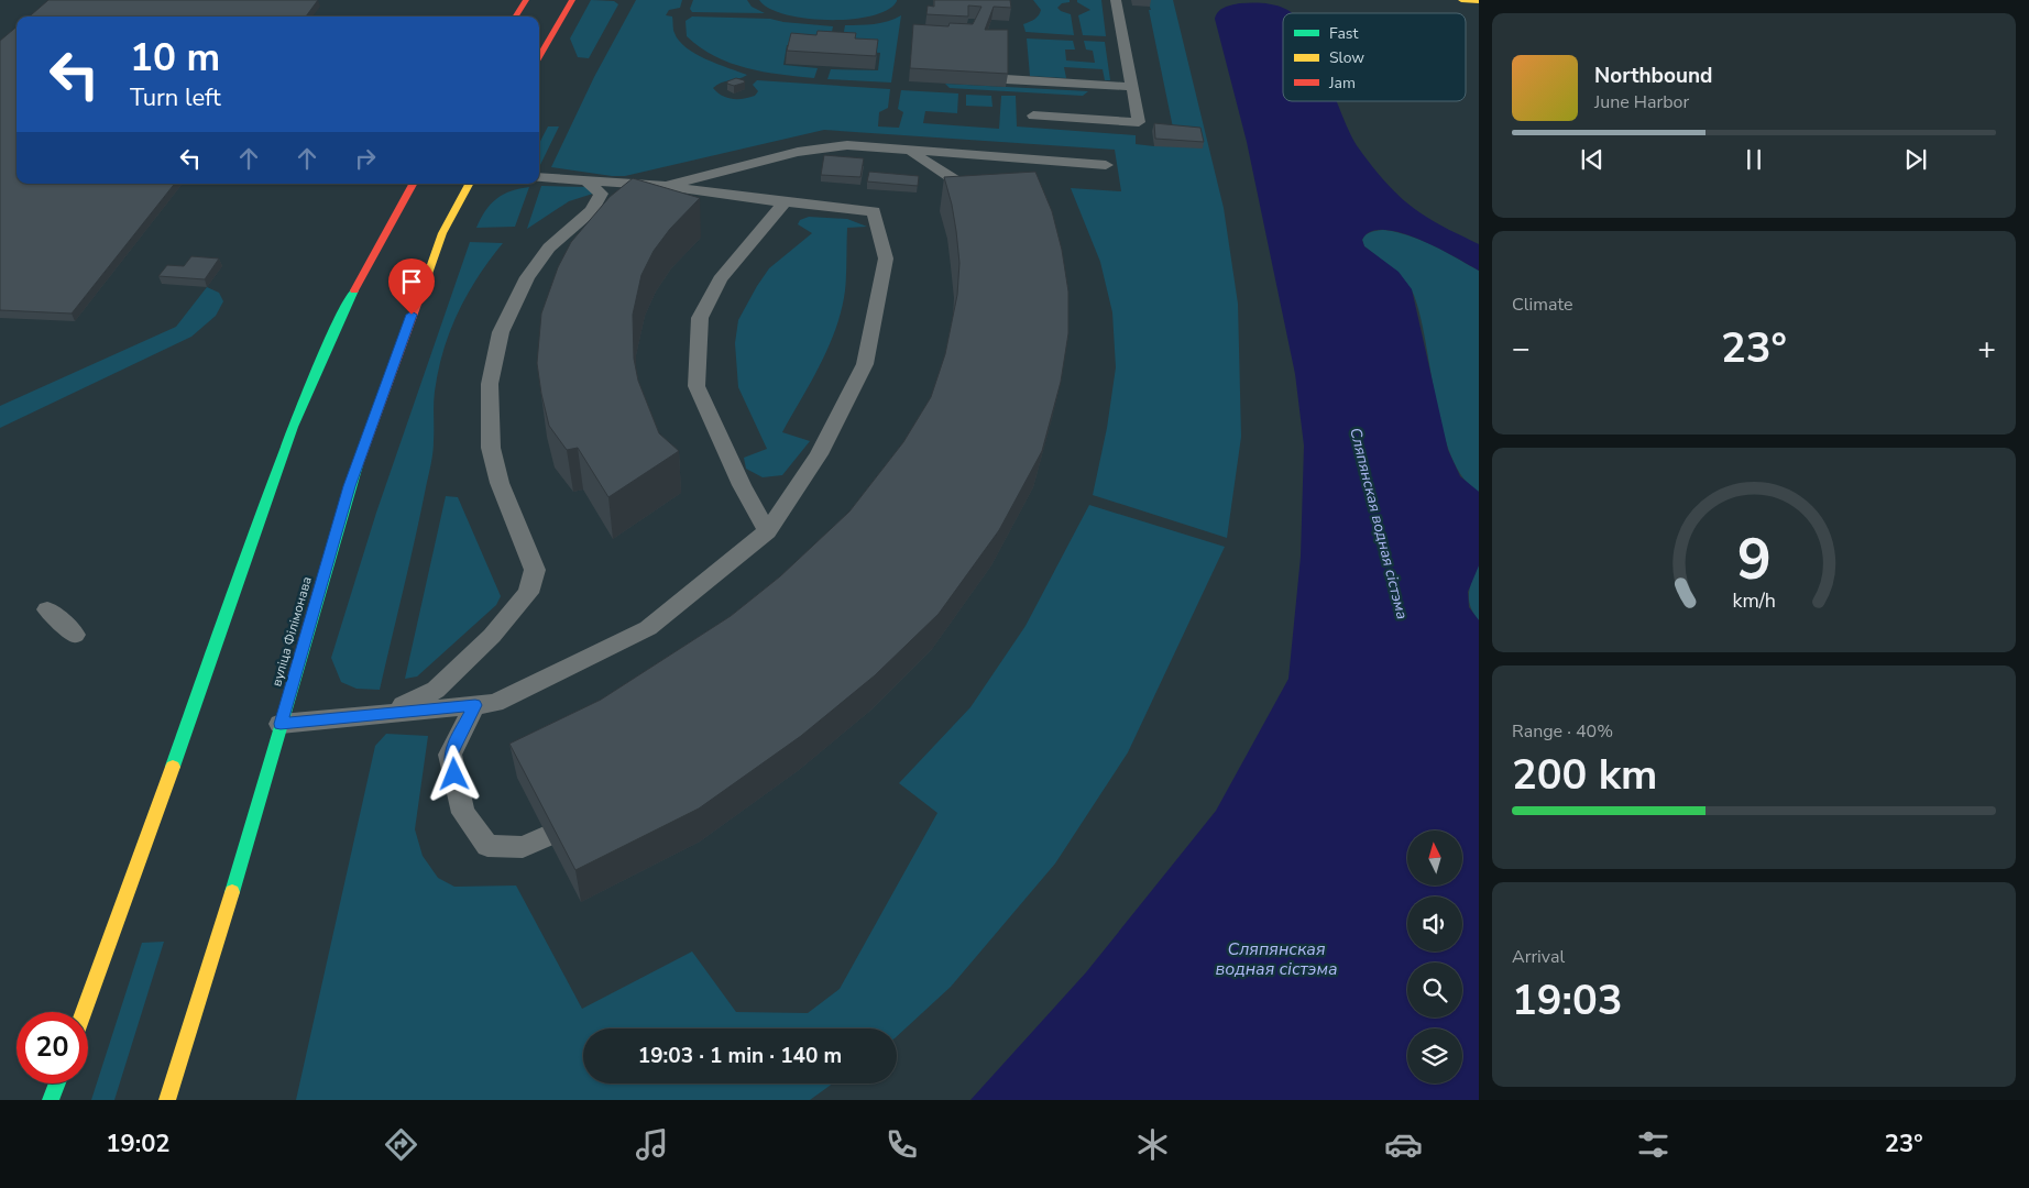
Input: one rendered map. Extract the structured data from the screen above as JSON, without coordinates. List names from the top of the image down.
{
  "streets": {
    "main road": ["вуліца Філімонава"]
  },
  "water": ["Сляпянская водная сістэма"],
  "legend": ["Fast", "Slow", "Jam"],
  "north": "top",
  "page": {
    "turn": ["10 m", "Turn left"],
    "song": ["Northbound", "June Harbor"],
    "tile": [
      "Climate",
      ["Range · 40%", "200 km"],
      ["Arrival", "19:03"]
    ],
    "heat": ["−", "23°", "+"],
    "limit": "20",
    "trip": "19:03 · 1 min · 140 m",
    "tabs": ["19:02", "23°"],
    "gauge": ["9", "km/h"]
  }
}
